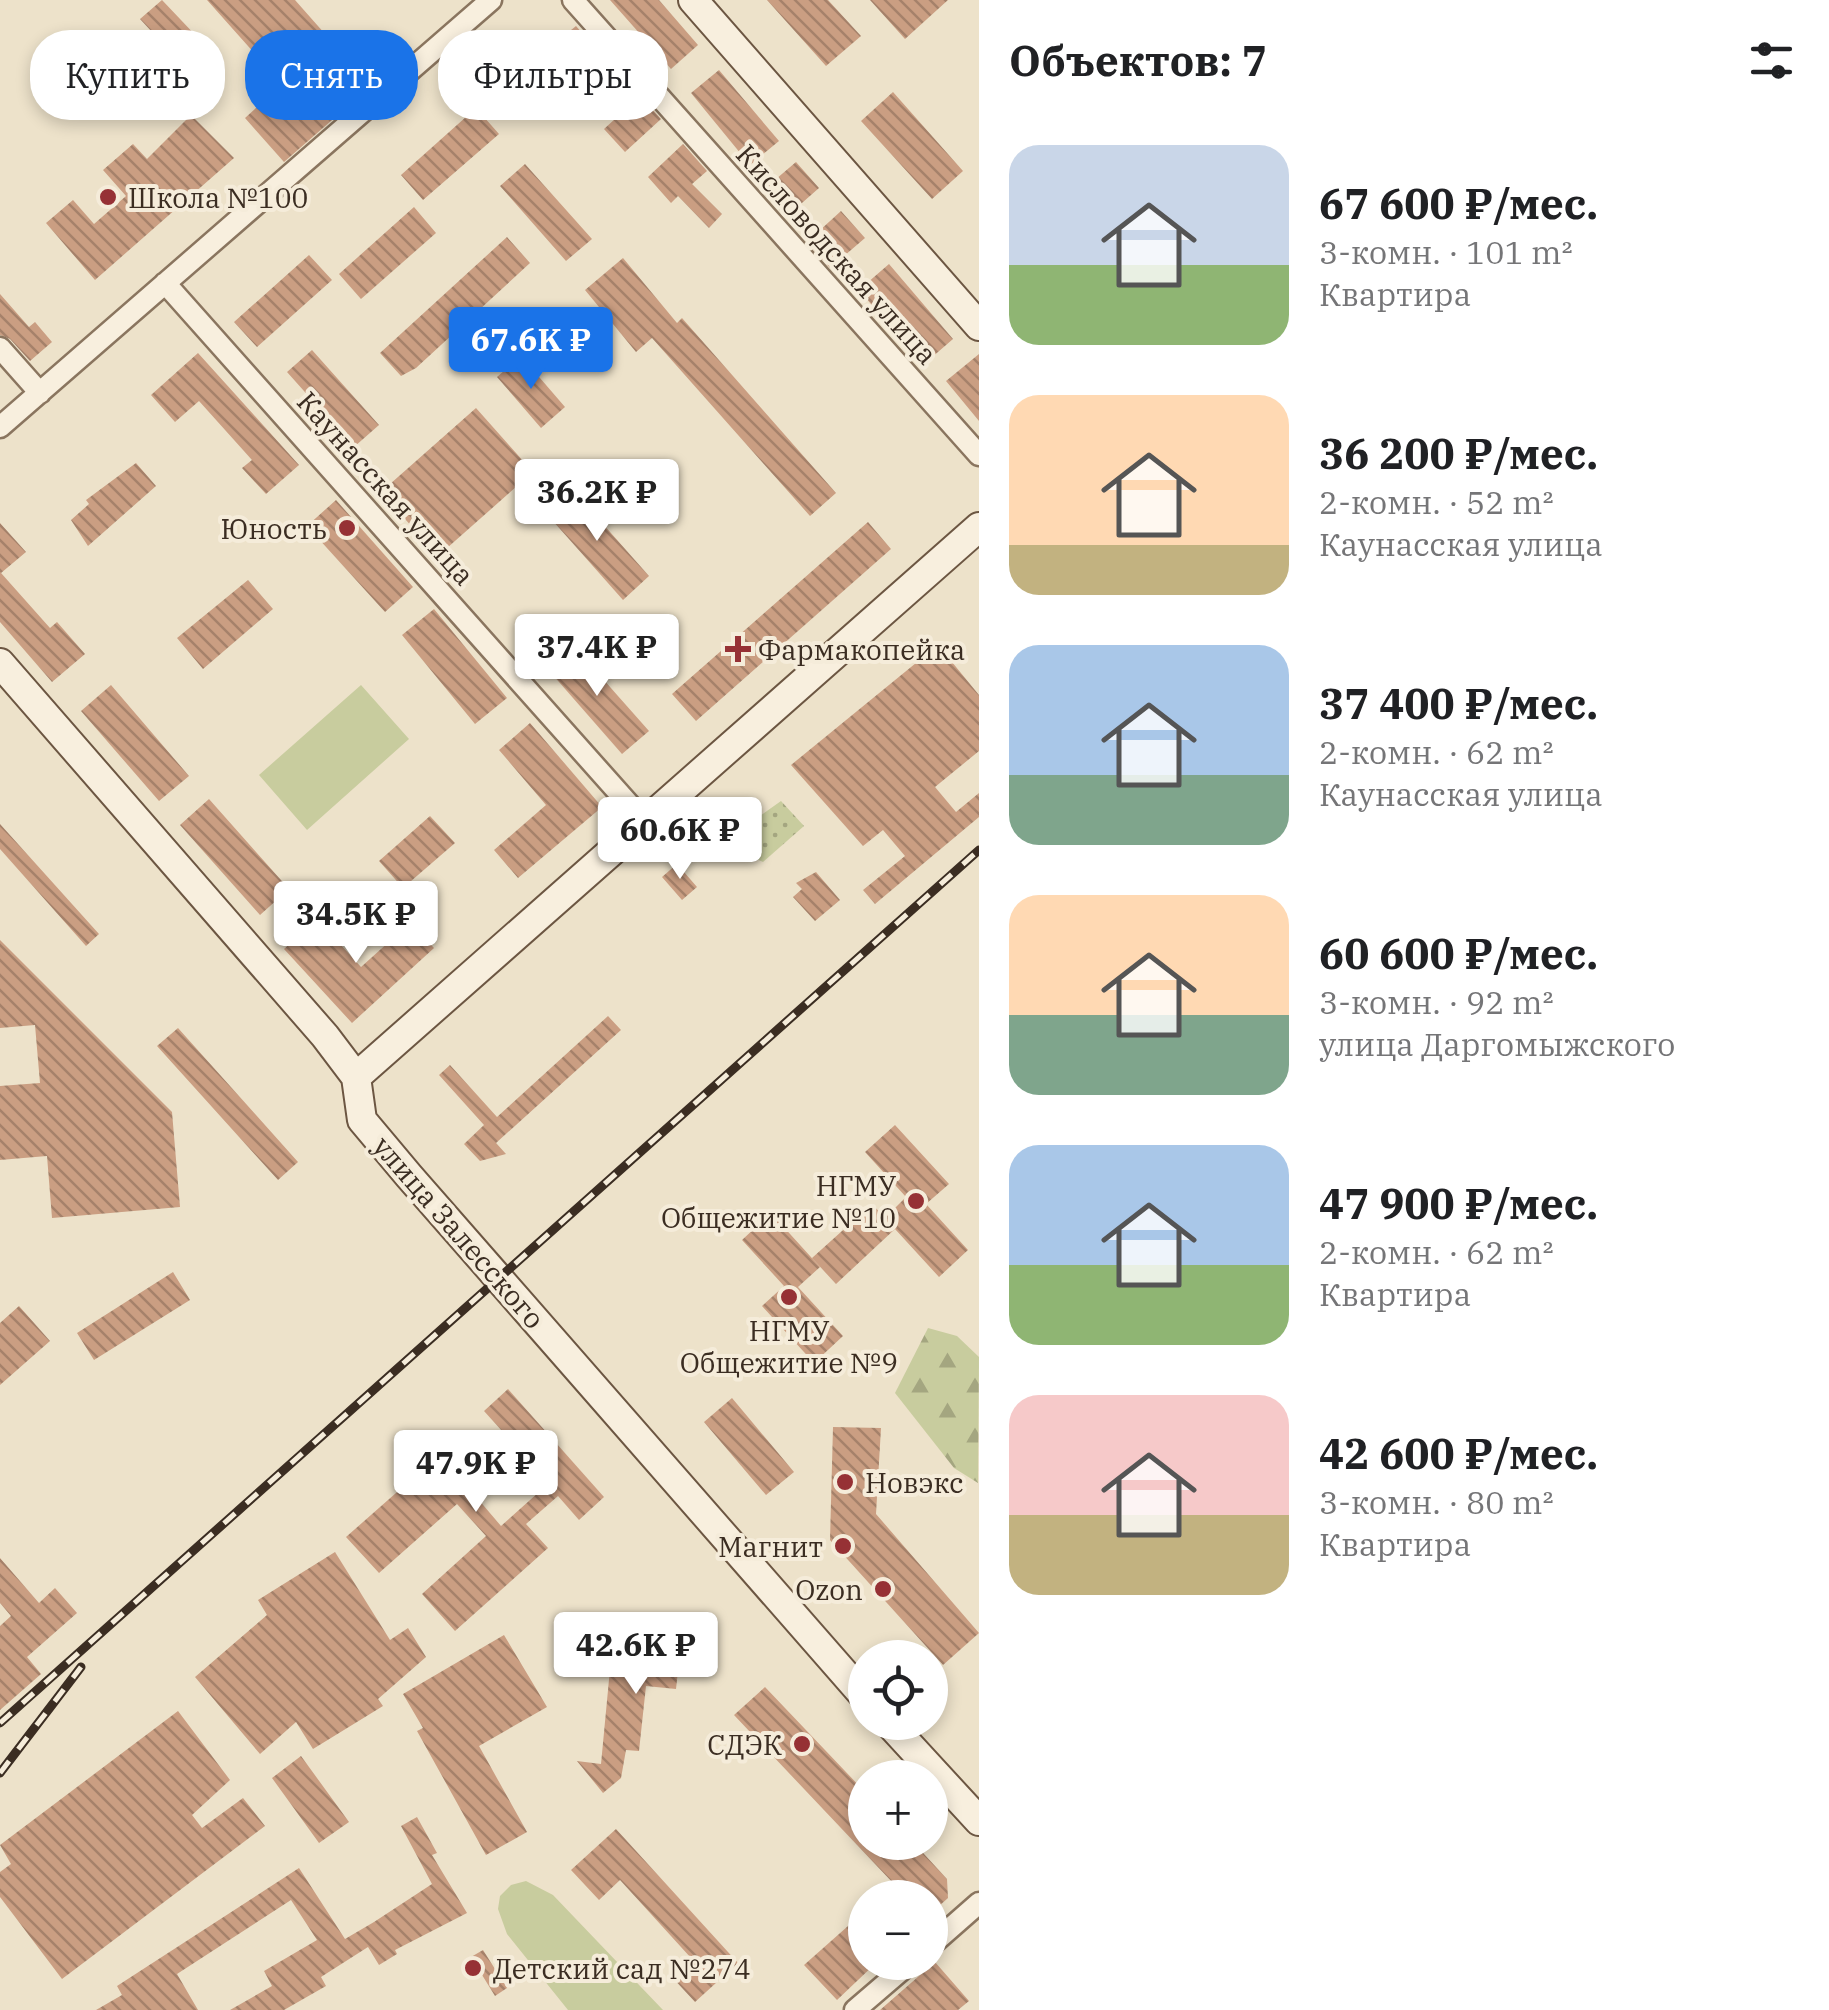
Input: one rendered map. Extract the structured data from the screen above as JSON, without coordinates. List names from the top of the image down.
{
  "streets": {
    "main road": ["улица Залесского"],
    "street": ["Кисловодская улица", "Каунасская улица"]
  },
  "places": {
    "other": [
      "Школа №100",
      "Юность",
      "НГМУ Общежитие №10",
      "НГМУ Общежитие №9",
      "Новэкс",
      "Магнит",
      "Ozon",
      "СДЭК",
      "Детский сад №274"
    ],
    "health": ["Фармакопейка"]
  },
  "page": {
    "heading": "Объектов: 7",
    "chip": ["Купить", "Снять", "Фильтры"],
    "list": [
      {
        "name": "67 600 ₽/мес.",
        "note": "3-комн. · 101 m² · Квартира"
      },
      {
        "name": "36 200 ₽/мес.",
        "note": "2-комн. · 52 m² · Каунасская улица"
      },
      {
        "name": "37 400 ₽/мес.",
        "note": "2-комн. · 62 m² · Каунасская улица"
      },
      {
        "name": "60 600 ₽/мес.",
        "note": "3-комн. · 92 m² · улица Даргомыжского"
      },
      {
        "name": "47 900 ₽/мес.",
        "note": "2-комн. · 62 m² · Квартира"
      },
      {
        "name": "42 600 ₽/мес.",
        "note": "3-комн. · 80 m² · Квартира"
      }
    ],
    "price": [
      "67.6K ₽",
      "36.2K ₽",
      "37.4K ₽",
      "60.6K ₽",
      "34.5K ₽",
      "47.9K ₽",
      "42.6K ₽"
    ],
    "map_buttons": ["+", "−"]
  }
}
